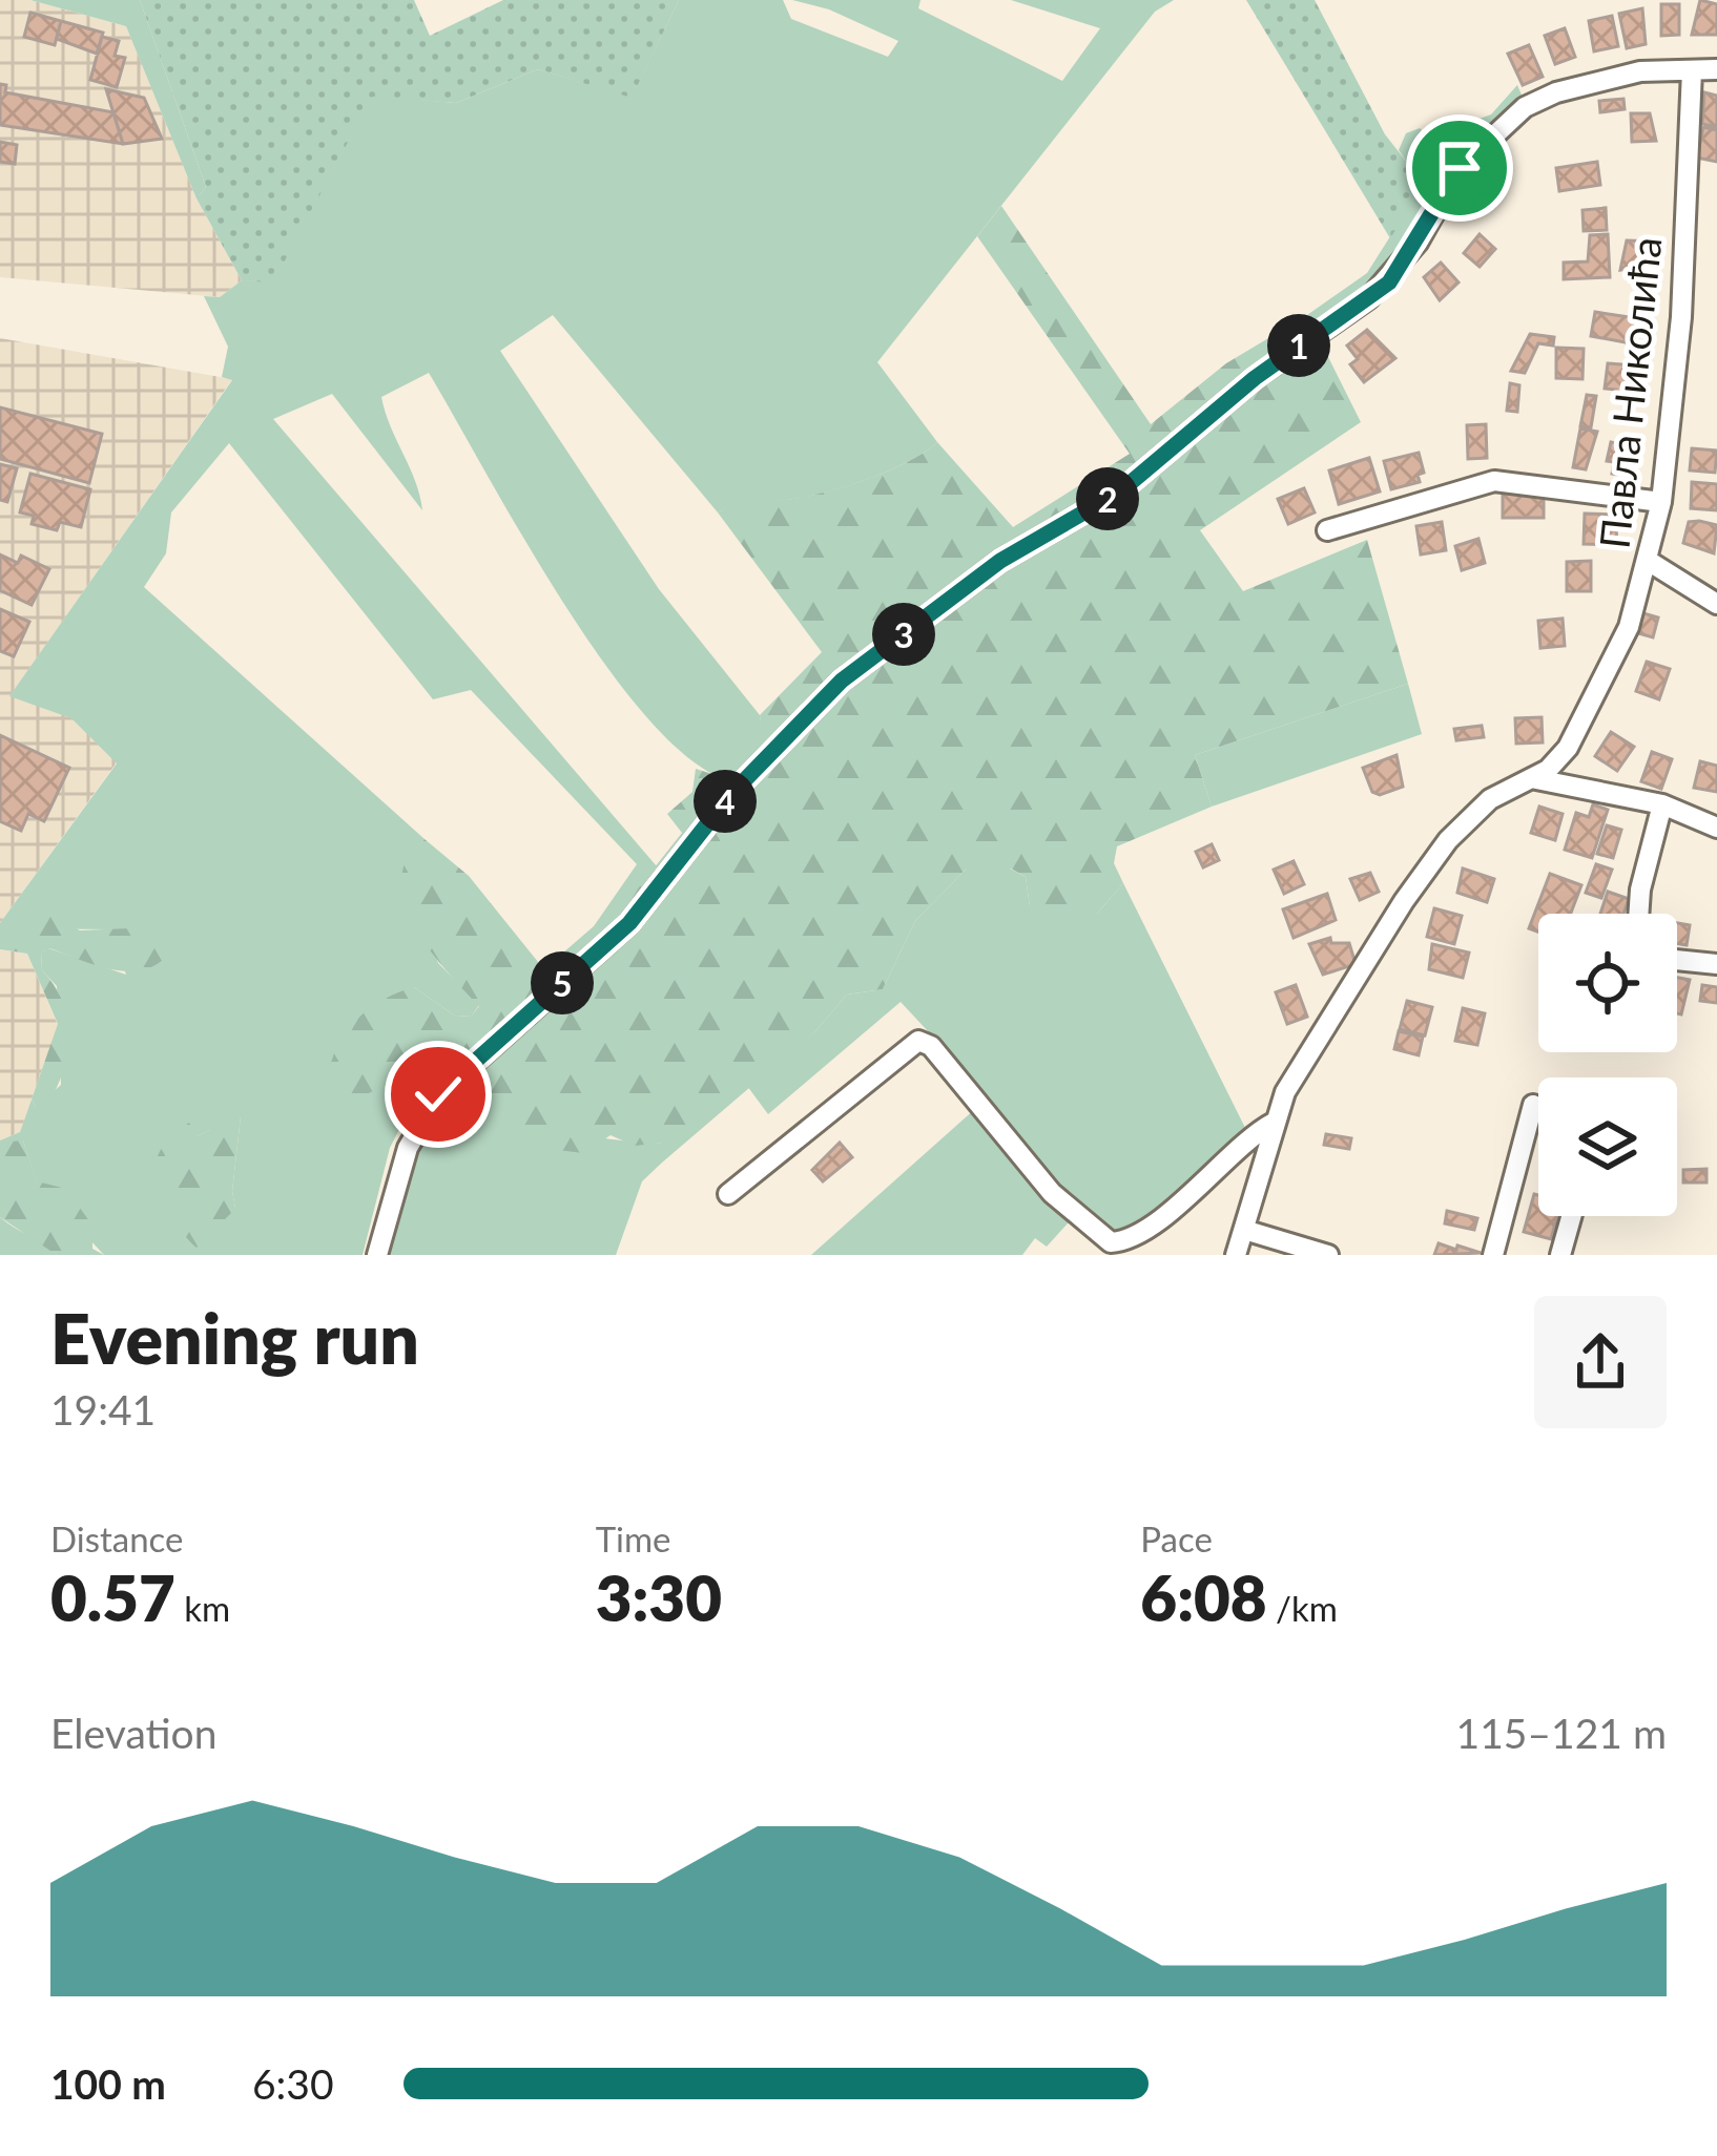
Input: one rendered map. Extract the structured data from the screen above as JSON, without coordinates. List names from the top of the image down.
{
  "streets": {
    "street": ["Павла Николића"]
  },
  "page": {
    "pins": [
      "1",
      "2",
      "3",
      "4",
      "5"
    ],
    "heading": ["Evening run", "19:41"],
    "stats": [
      ["Distance", "0.57 km"],
      ["Time", "3:30"],
      ["Pace", "6:08 /km"]
    ],
    "chart": ["Elevation", "115–121 m"],
    "list": [
      {
        "name": "100 m",
        "note": "6:30"
      }
    ]
  }
}
